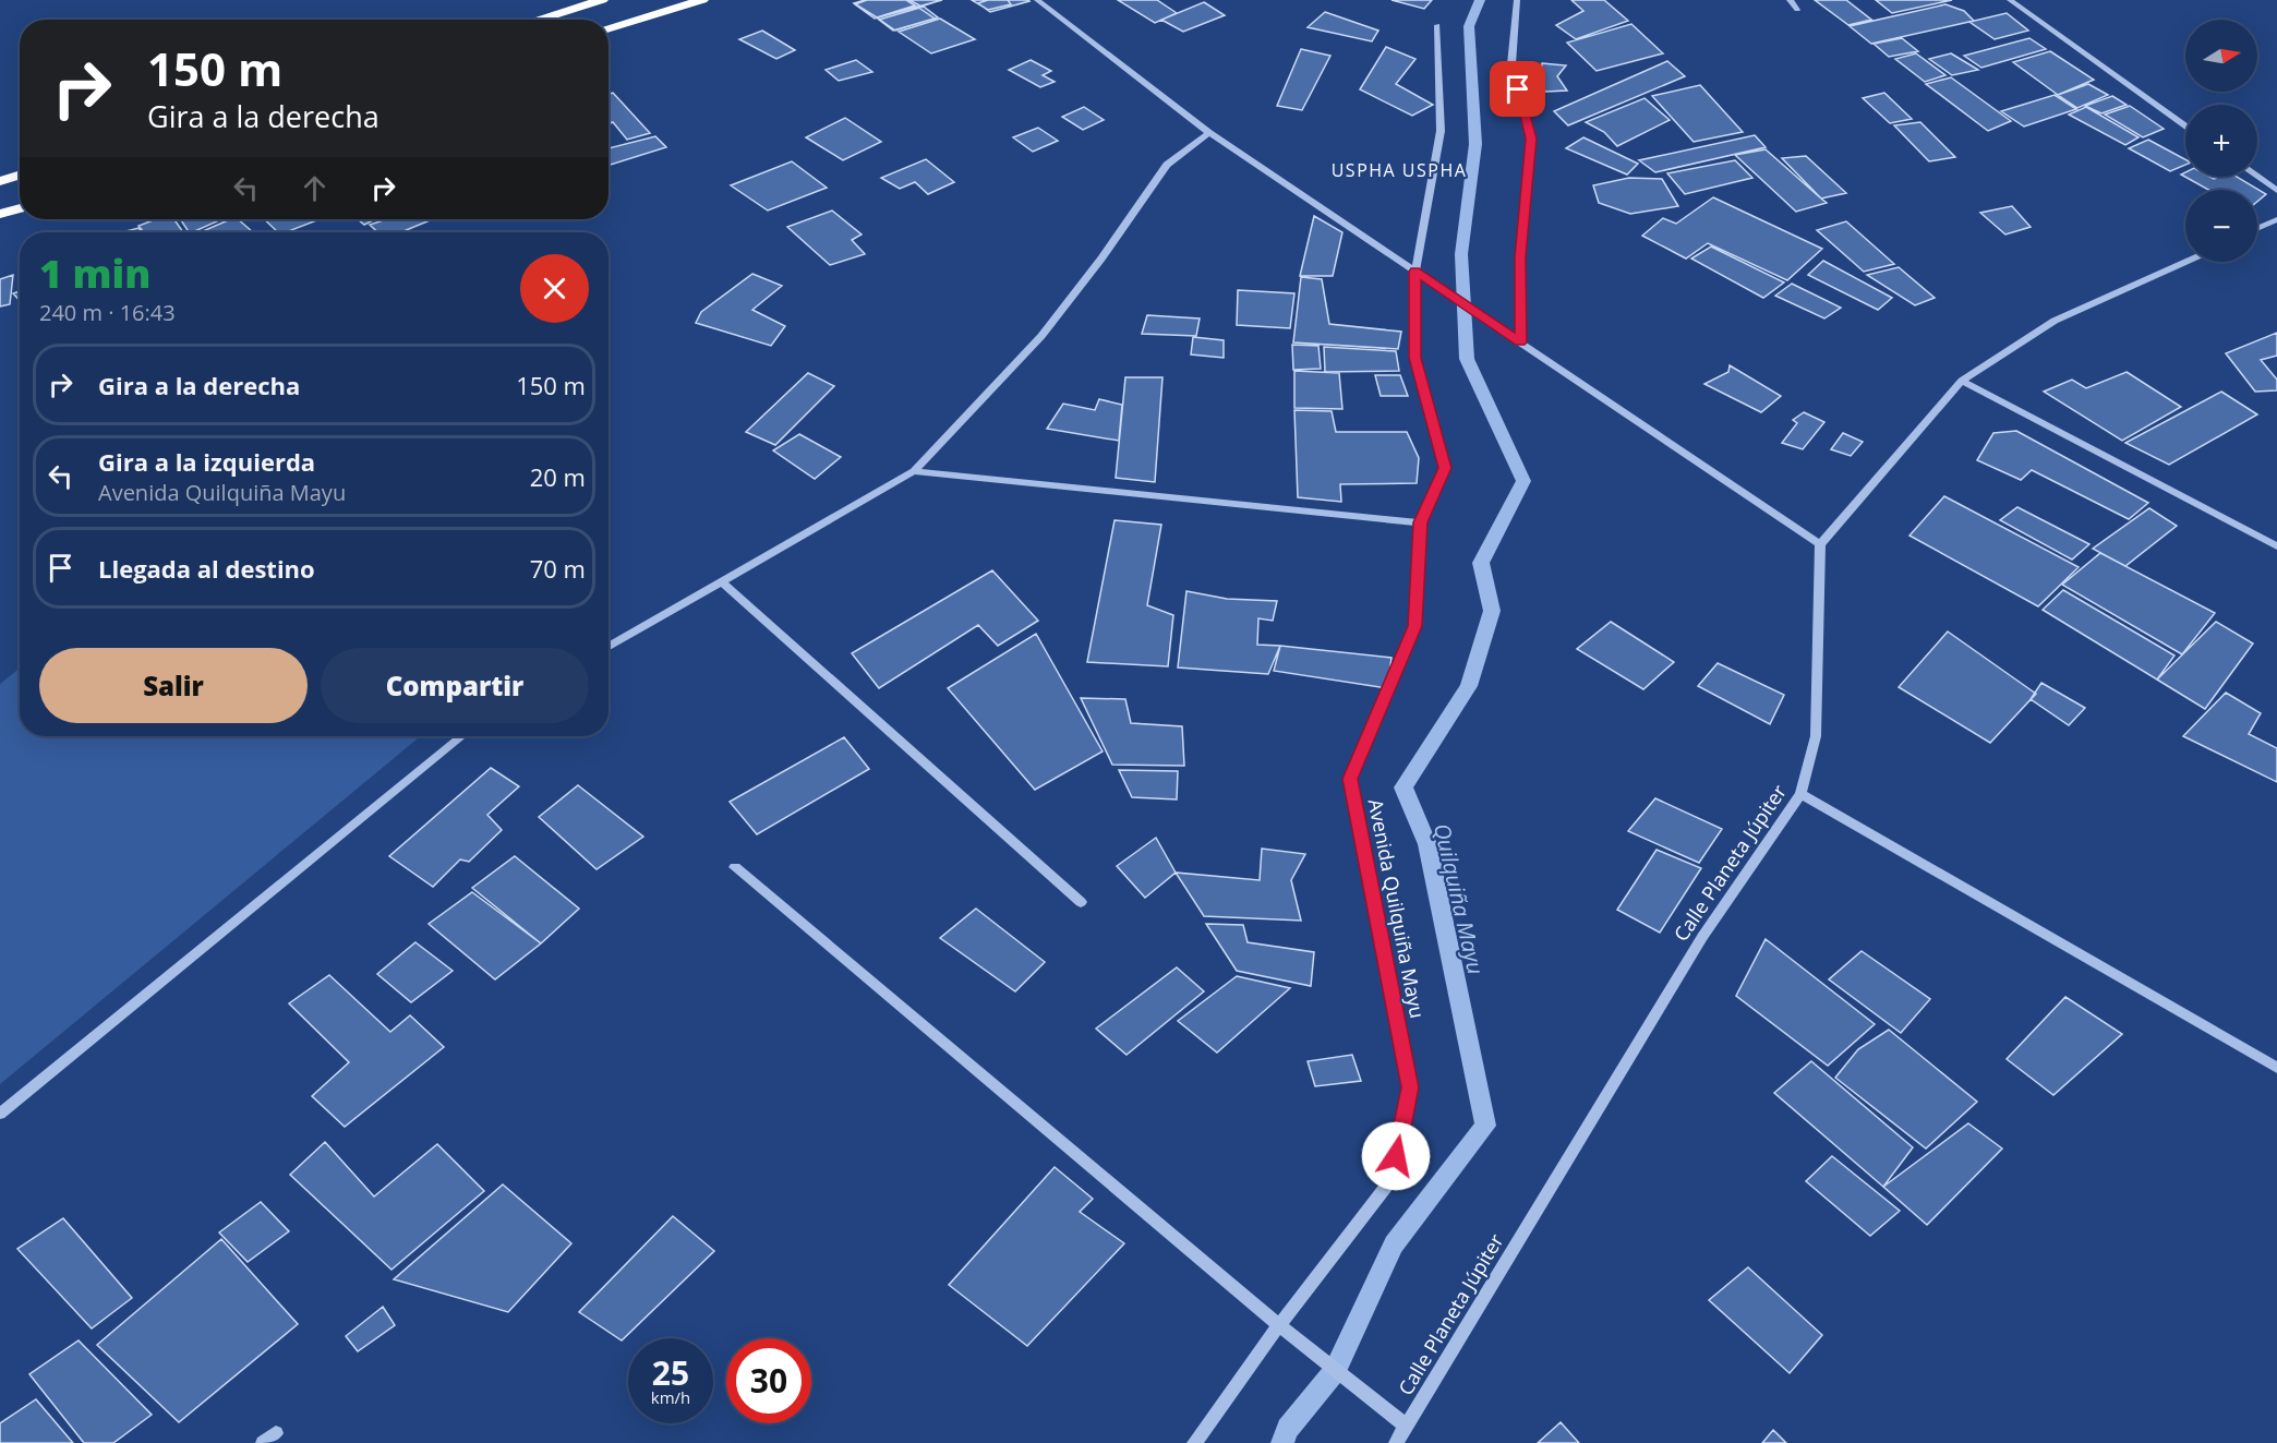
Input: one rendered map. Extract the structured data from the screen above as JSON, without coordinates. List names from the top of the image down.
{
  "streets": {
    "street": ["Calle Planeta Júpiter", "Avenida Quilquiña Mayu"]
  },
  "districts": ["USPHA USPHA"],
  "water": ["Quilquiña Mayu"],
  "north": "right",
  "page": {
    "map_buttons": ["+", "−"],
    "turn": ["150 m", "Gira a la derecha"],
    "heading": ["1 min", "240 m · 16:43"],
    "list": [
      {
        "name": "Gira a la derecha",
        "value": "150 m"
      },
      {
        "name": "Gira a la izquierda",
        "note": "Avenida Quilquiña Mayu",
        "value": "20 m"
      },
      {
        "name": "Llegada al destino",
        "value": "70 m"
      }
    ],
    "buttons": ["Salir", "Compartir"],
    "speed": "25 km/h",
    "limit": "30"
  }
}
